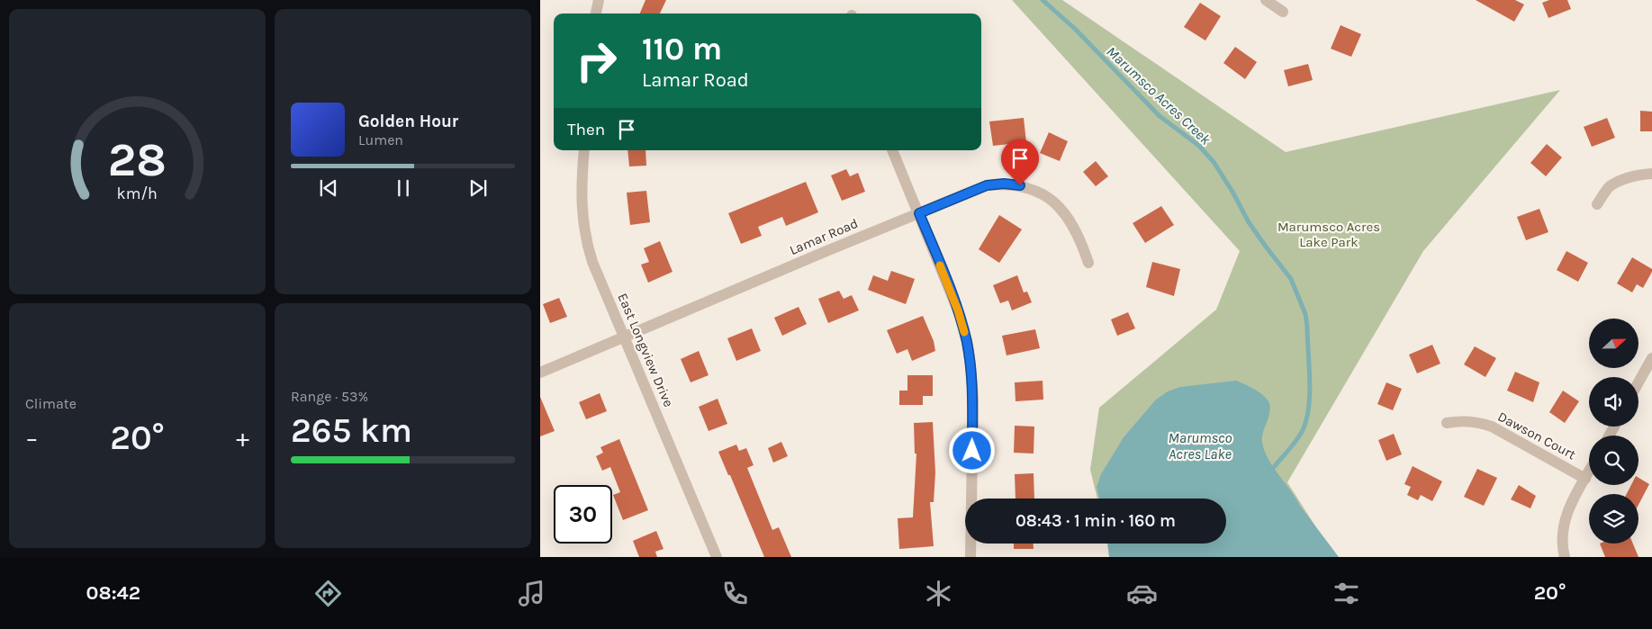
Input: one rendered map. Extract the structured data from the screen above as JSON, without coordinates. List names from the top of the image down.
{
  "streets": {
    "street": ["Lamar Road", "East Longview Drive", "Dawson Court"]
  },
  "crossings": [
    ["Lamar Road", "East Longview Drive"]
  ],
  "water": ["Marumsco Acres Creek", "Marumsco Acres Lake"],
  "parks": ["Marumsco Acres Lake Park"],
  "north": "right",
  "page": {
    "turn": ["110 m", "Lamar Road"],
    "song": ["Golden Hour", "Lumen"],
    "then": "Then",
    "tile": [
      "Climate",
      ["Range · 53%", "265 km"]
    ],
    "heat": ["−", "20°", "+"],
    "limit": "30",
    "trip": "08:43 · 1 min · 160 m",
    "tabs": ["08:42", "20°"],
    "gauge": ["28", "km/h"]
  }
}
